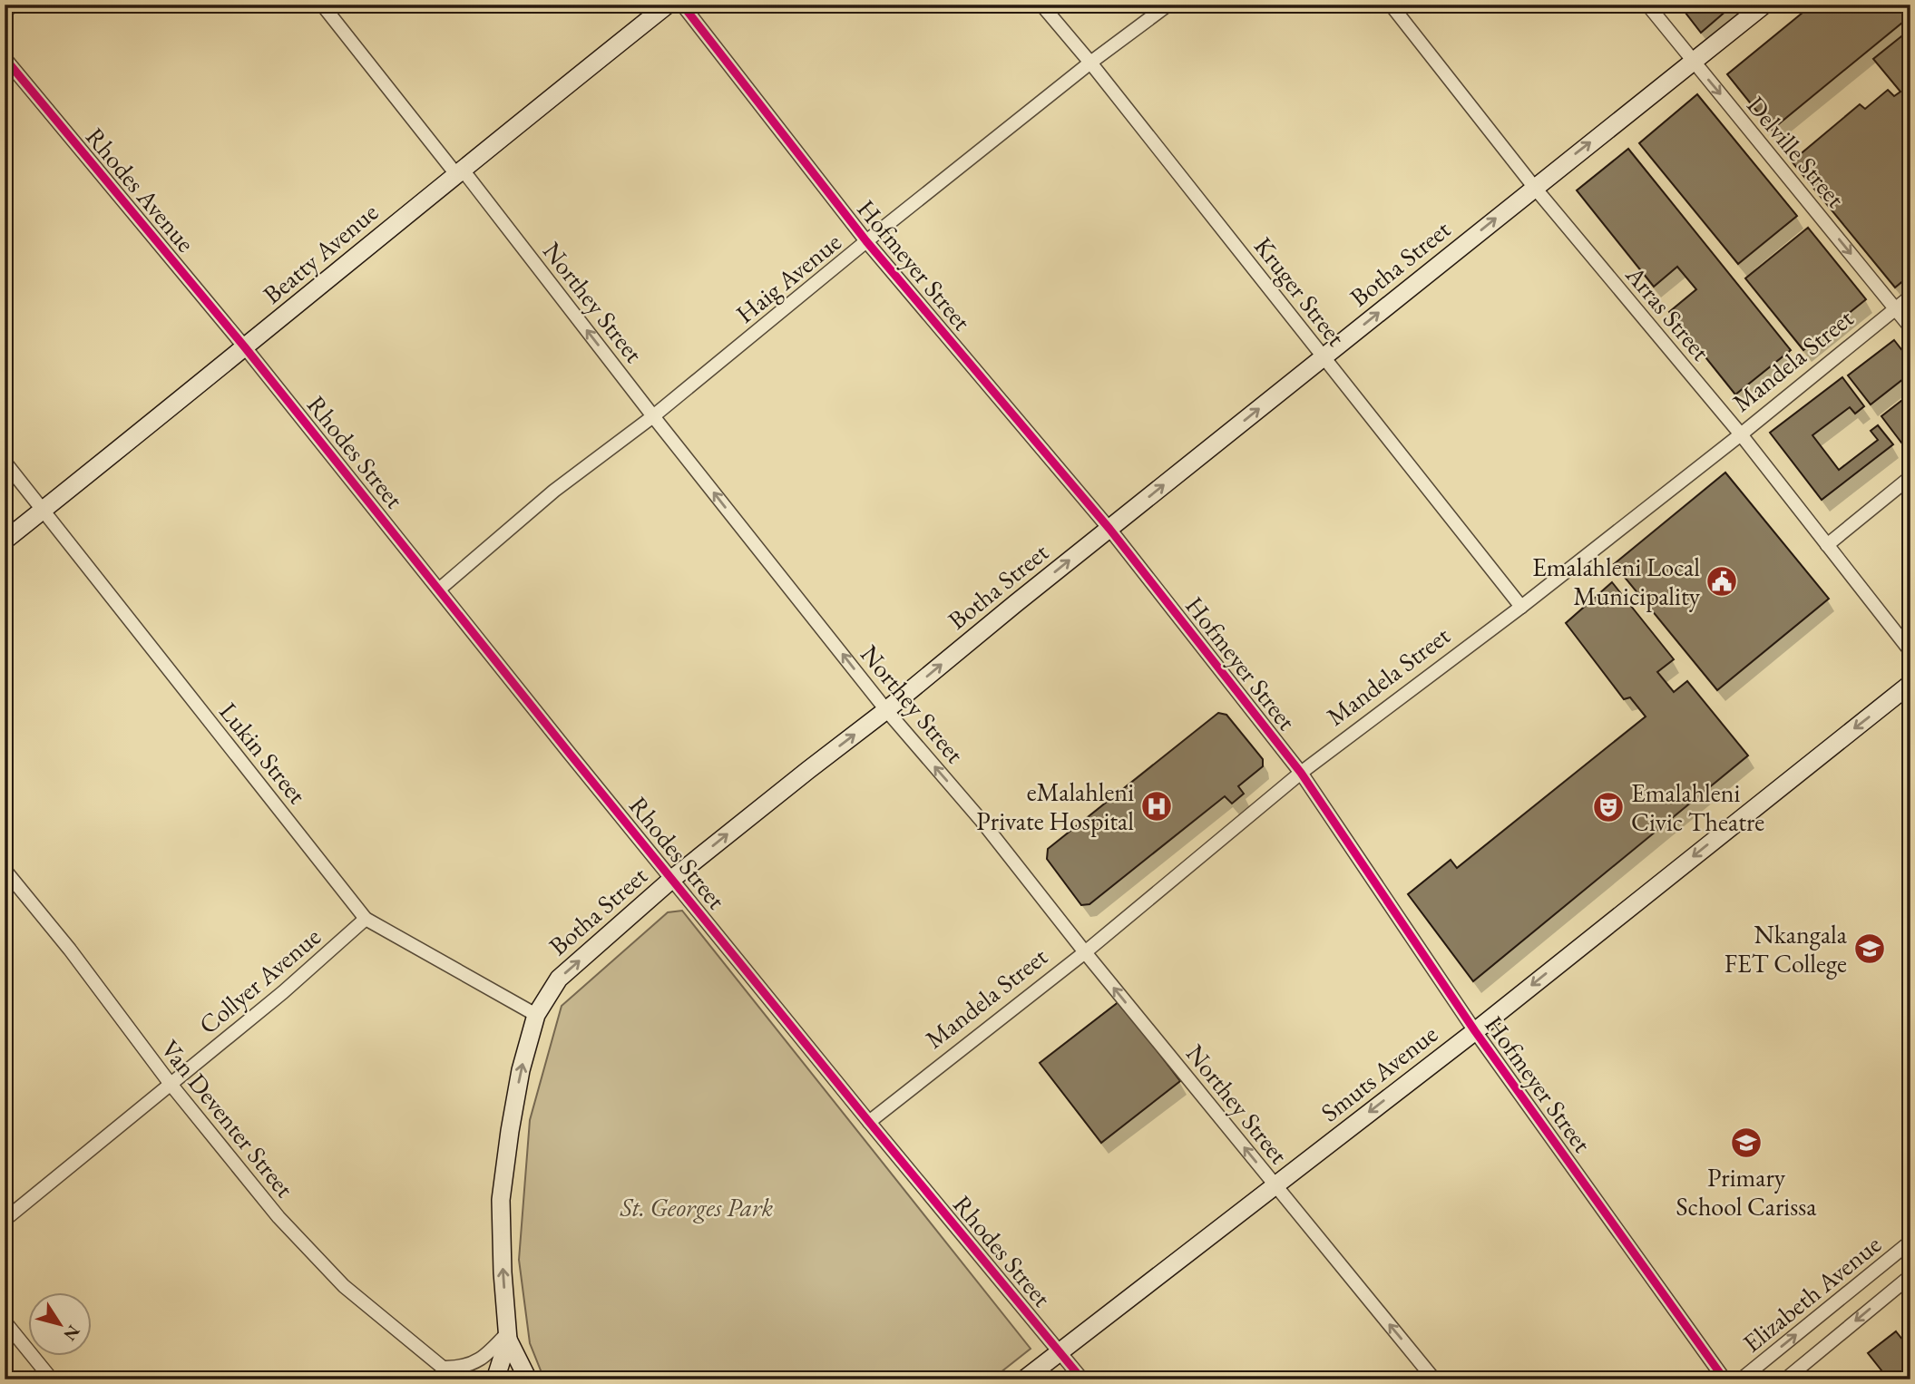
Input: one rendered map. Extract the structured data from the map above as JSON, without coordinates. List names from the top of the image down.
{
  "streets": {
    "main road": ["Beatty Avenue", "Botha Street", "Smuts Avenue"],
    "street": [
      "Delville Street",
      "Rhodes Avenue",
      "Hofmeyer Street",
      "Haig Avenue",
      "Kruger Street",
      "Northey Street",
      "Arras Street",
      "Mandela Street",
      "Rhodes Street",
      "Lukin Street",
      "Collyer Avenue",
      "Van Deventer Street",
      "Elizabeth Avenue"
    ]
  },
  "crossings": [
    ["Delville Street", "Botha Street"],
    ["Delville Street", "Mandela Street"],
    ["Rhodes Avenue", "Beatty Avenue"],
    ["Rhodes Avenue", "Rhodes Street"],
    ["Beatty Avenue", "Northey Street"],
    ["Beatty Avenue", "Rhodes Street"],
    ["Beatty Avenue", "Lukin Street"],
    ["Botha Street", "Hofmeyer Street"],
    ["Botha Street", "Kruger Street"],
    ["Botha Street", "Northey Street"],
    ["Botha Street", "Arras Street"],
    ["Botha Street", "Rhodes Street"],
    ["Botha Street", "Lukin Street"],
    ["Hofmeyer Street", "Haig Avenue"],
    ["Hofmeyer Street", "Mandela Street"],
    ["Hofmeyer Street", "Smuts Avenue"],
    ["Haig Avenue", "Kruger Street"],
    ["Haig Avenue", "Northey Street"],
    ["Haig Avenue", "Rhodes Street"],
    ["Kruger Street", "Mandela Street"],
    ["Northey Street", "Mandela Street"],
    ["Northey Street", "Smuts Avenue"],
    ["Arras Street", "Mandela Street"],
    ["Mandela Street", "Rhodes Street"],
    ["Rhodes Street", "Smuts Avenue"],
    ["Lukin Street", "Collyer Avenue"],
    ["Collyer Avenue", "Van Deventer Street"]
  ],
  "one_way": [
    "Delville Street",
    "Botha Street",
    "Northey Street",
    "Smuts Avenue"
  ],
  "parks": ["St. Georges Park"],
  "places": {
    "public building": ["Emalahleni Local Municipality"],
    "hospital": ["eMalahleni Private Hospital"],
    "theatre": ["Emalahleni Civic Theatre"],
    "school or university": ["Nkangala FET College", "Primary School Carissa"]
  },
  "north": "bottom right"
}
